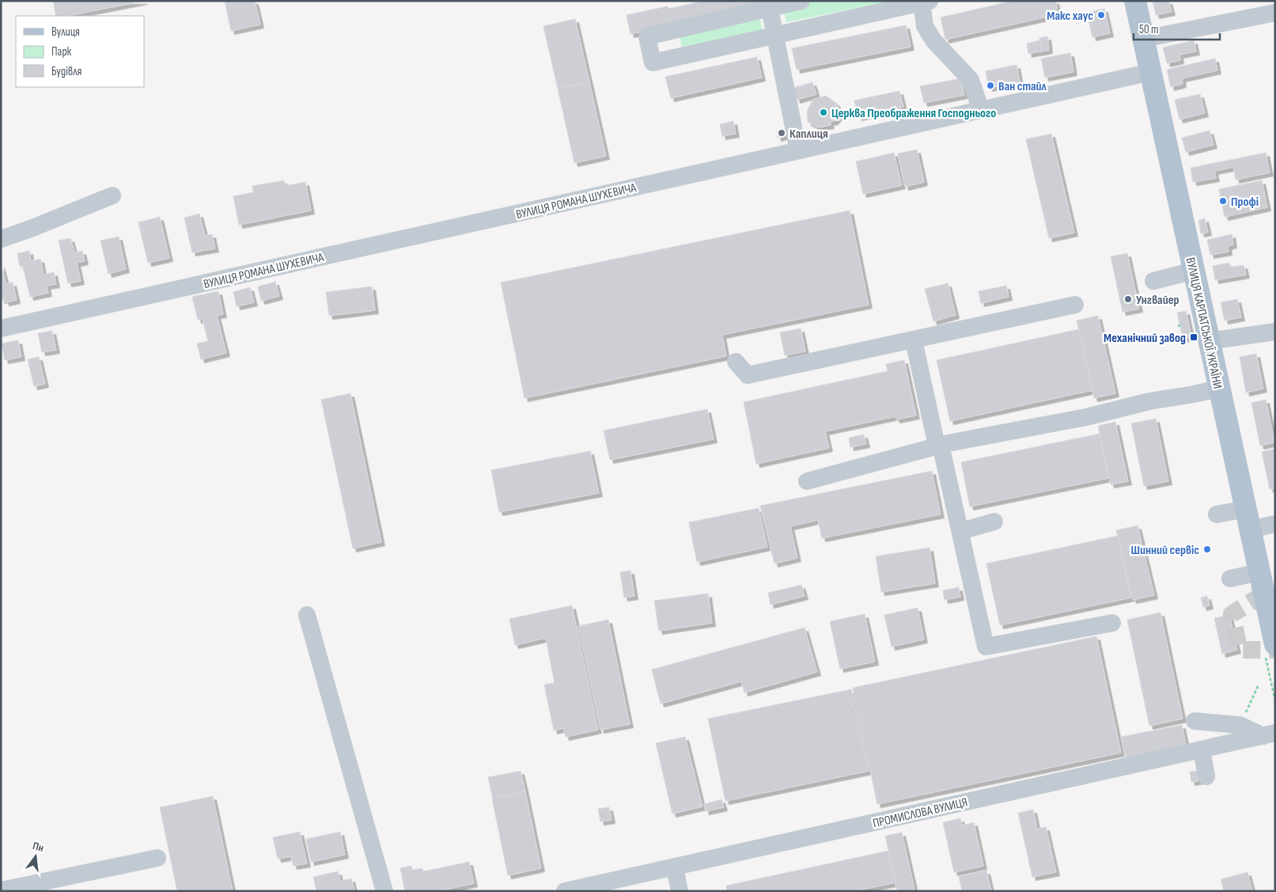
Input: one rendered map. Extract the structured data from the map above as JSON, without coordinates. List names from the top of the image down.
{
  "streets": {
    "main road": ["ВУЛИЦЯ КАРПАТСЬКОЇ УКРАЇНИ"],
    "street": ["ВУЛИЦЯ РОМАНА ШУХЕВИЧА", "ПРОМИСЛОВА ВУЛИЦЯ"]
  },
  "crossings": [
    ["ВУЛИЦЯ РОМАНА ШУХЕВИЧА", "ВУЛИЦЯ КАРПАТСЬКОЇ УКРАЇНИ"]
  ],
  "places": {
    "other": [
      "Макс хаус",
      "Ван стайл",
      "Церква Преображення Господнього",
      "Каплиця",
      "Профі",
      "Унгвайер",
      "Шинний сервіс"
    ],
    "transit": ["Механічний завод"]
  },
  "legend": ["Вулиця", "Парк", "Будівля"],
  "scale_bar": "50 m",
  "north": "top"
}
